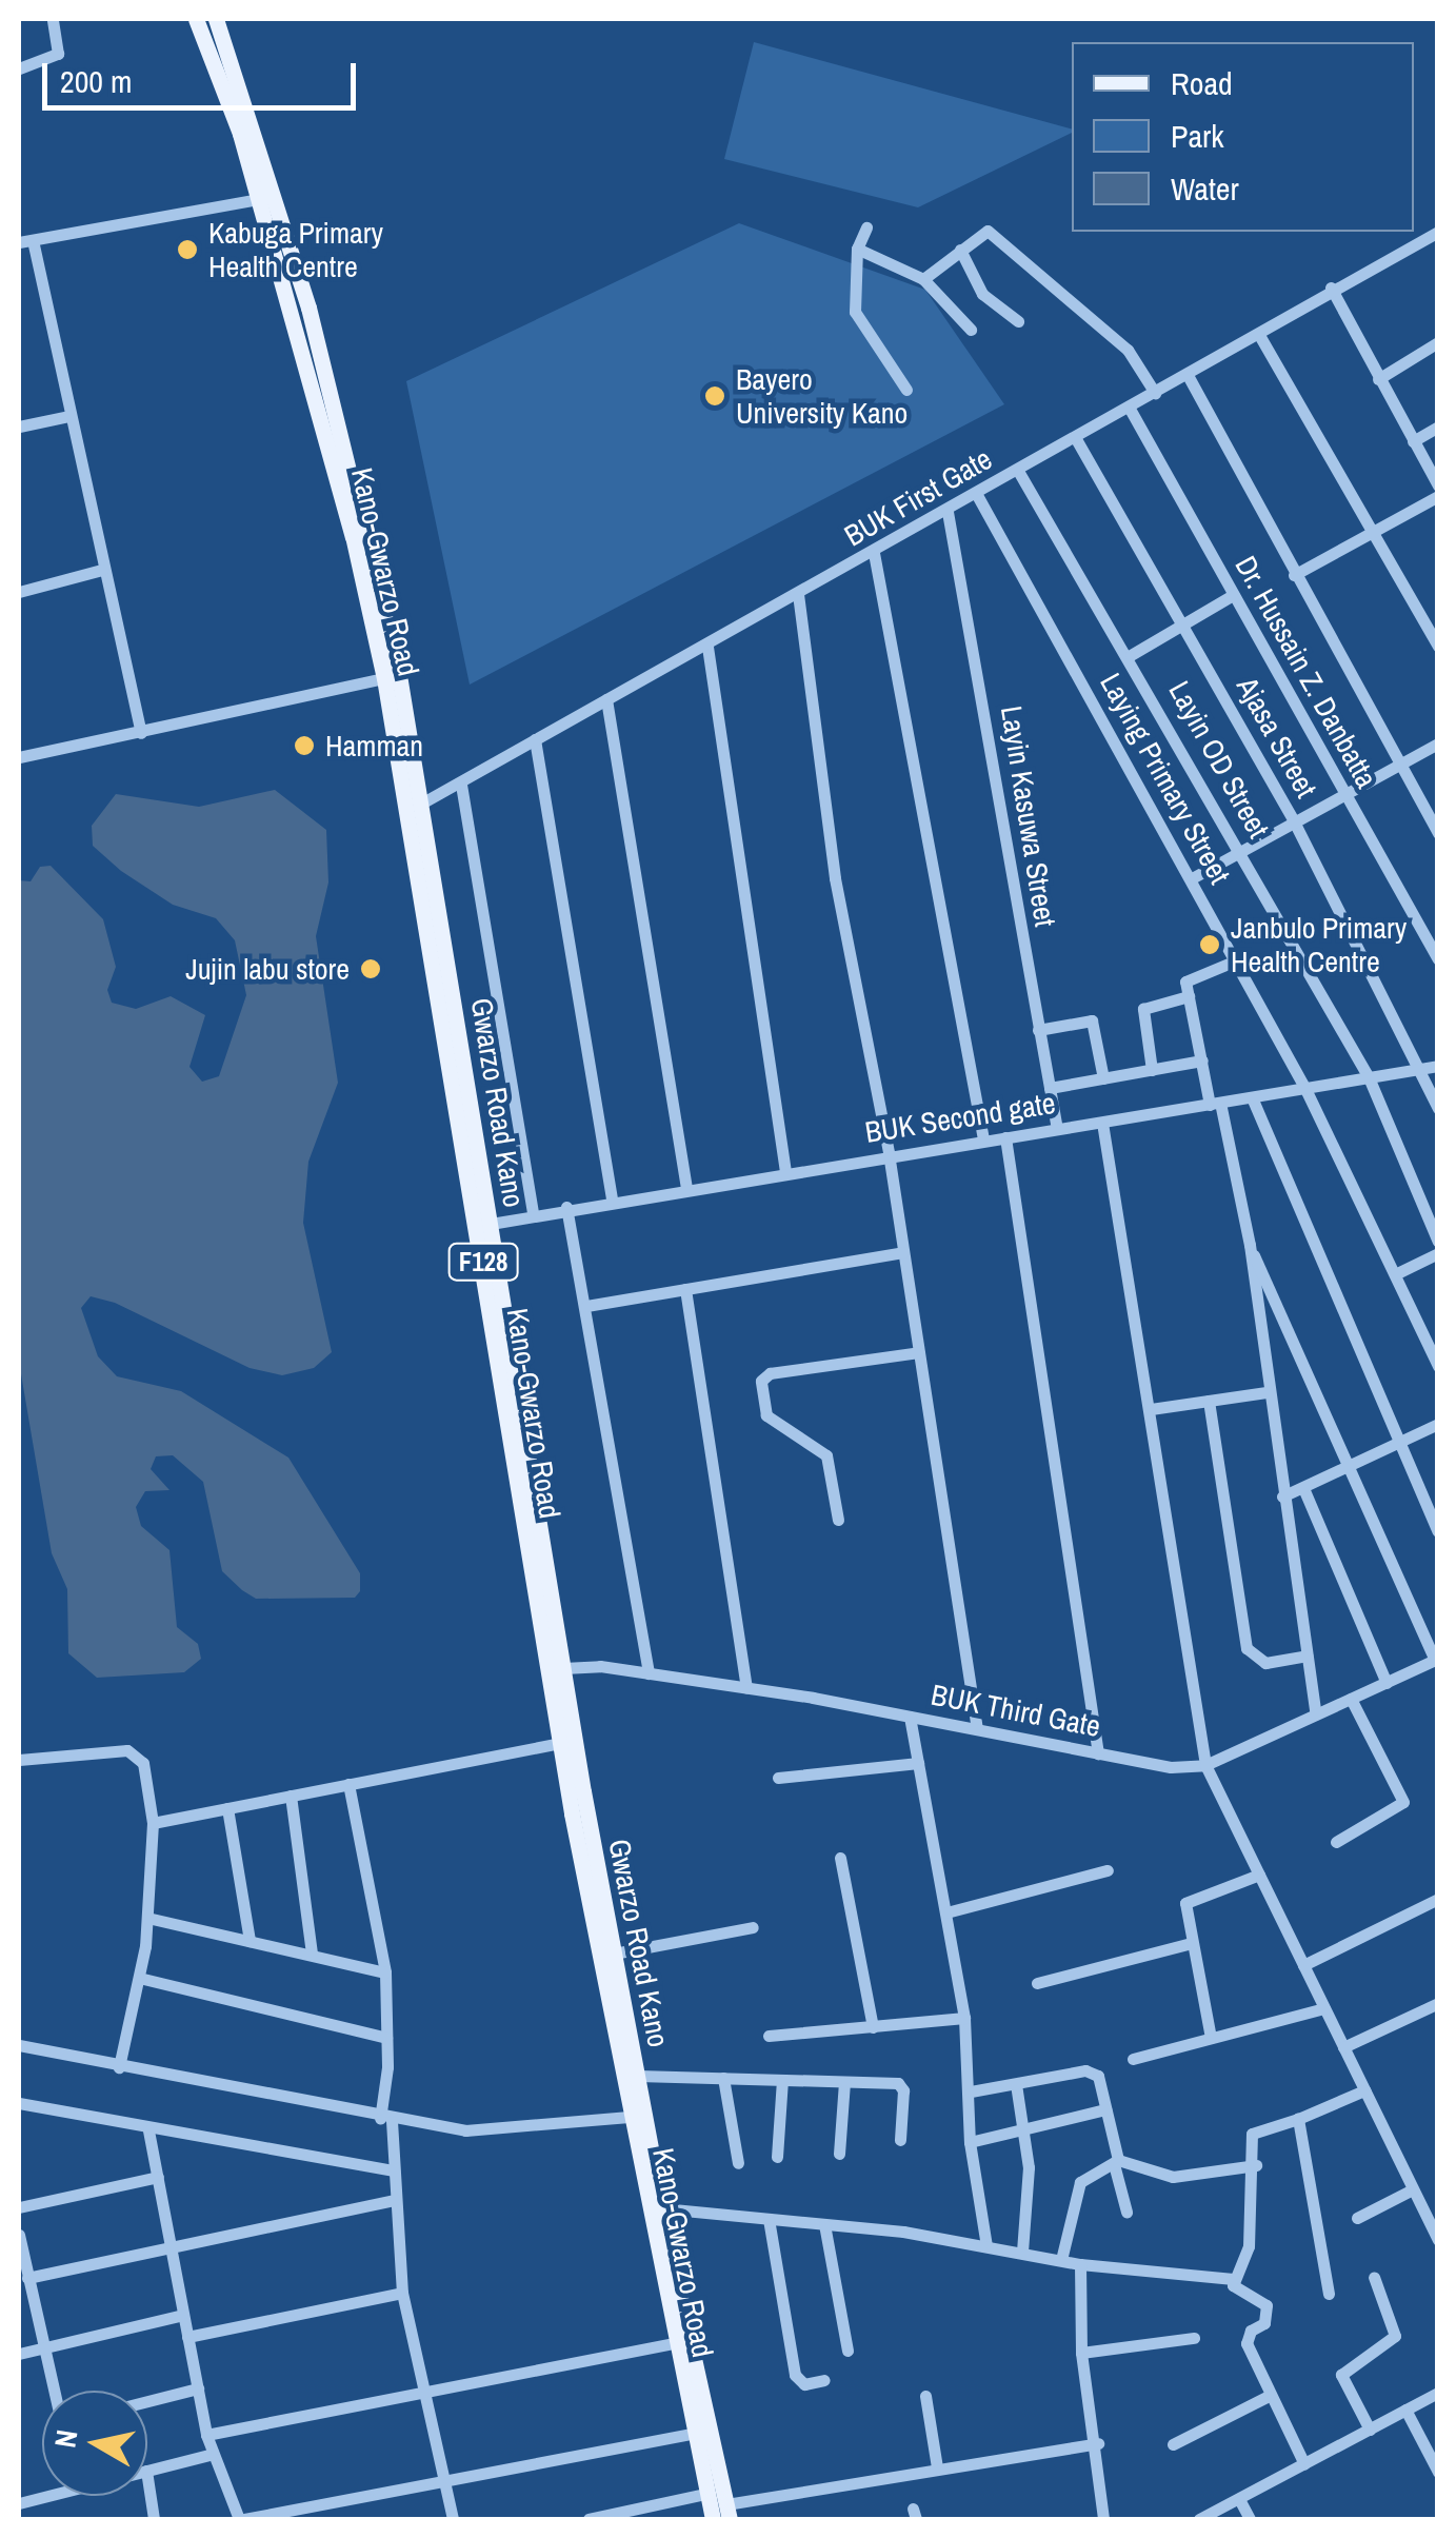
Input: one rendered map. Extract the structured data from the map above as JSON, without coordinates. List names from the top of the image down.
{
  "streets": {
    "main road": ["Kano-Gwarzo Road", "Gwarzo Road Kano", "F128"],
    "street": [
      "BUK First Gate",
      "Dr. Hussain Z. Danbatta",
      "Ajasa Street",
      "Layin OD Street",
      "Laying Primary Street",
      "Layin Kasuwa Street",
      "BUK Second gate",
      "BUK Third Gate"
    ]
  },
  "crossings": [
    ["BUK First Gate", "Dr. Hussain Z. Danbatta"],
    ["BUK First Gate", "Ajasa Street"],
    ["BUK First Gate", "Layin OD Street"],
    ["BUK First Gate", "Laying Primary Street"],
    ["BUK First Gate", "Layin Kasuwa Street"],
    ["BUK First Gate", "Gwarzo Road Kano"],
    ["Kano-Gwarzo Road", "Gwarzo Road Kano"],
    ["Ajasa Street", "BUK Second gate"],
    ["Layin OD Street", "BUK Second gate"],
    ["Laying Primary Street", "BUK Second gate"],
    ["Layin Kasuwa Street", "BUK Second gate"],
    ["Gwarzo Road Kano", "BUK Second gate"],
    ["Gwarzo Road Kano", "BUK Third Gate"]
  ],
  "places": [
    "Kabuga Primary Health Centre",
    "Bayero University Kano",
    "Hamman",
    "Janbulo Primary Health Centre",
    "Jujin labu store"
  ],
  "legend": ["Road", "Park", "Water"],
  "scale_bar": "200 m",
  "north": "left"
}
